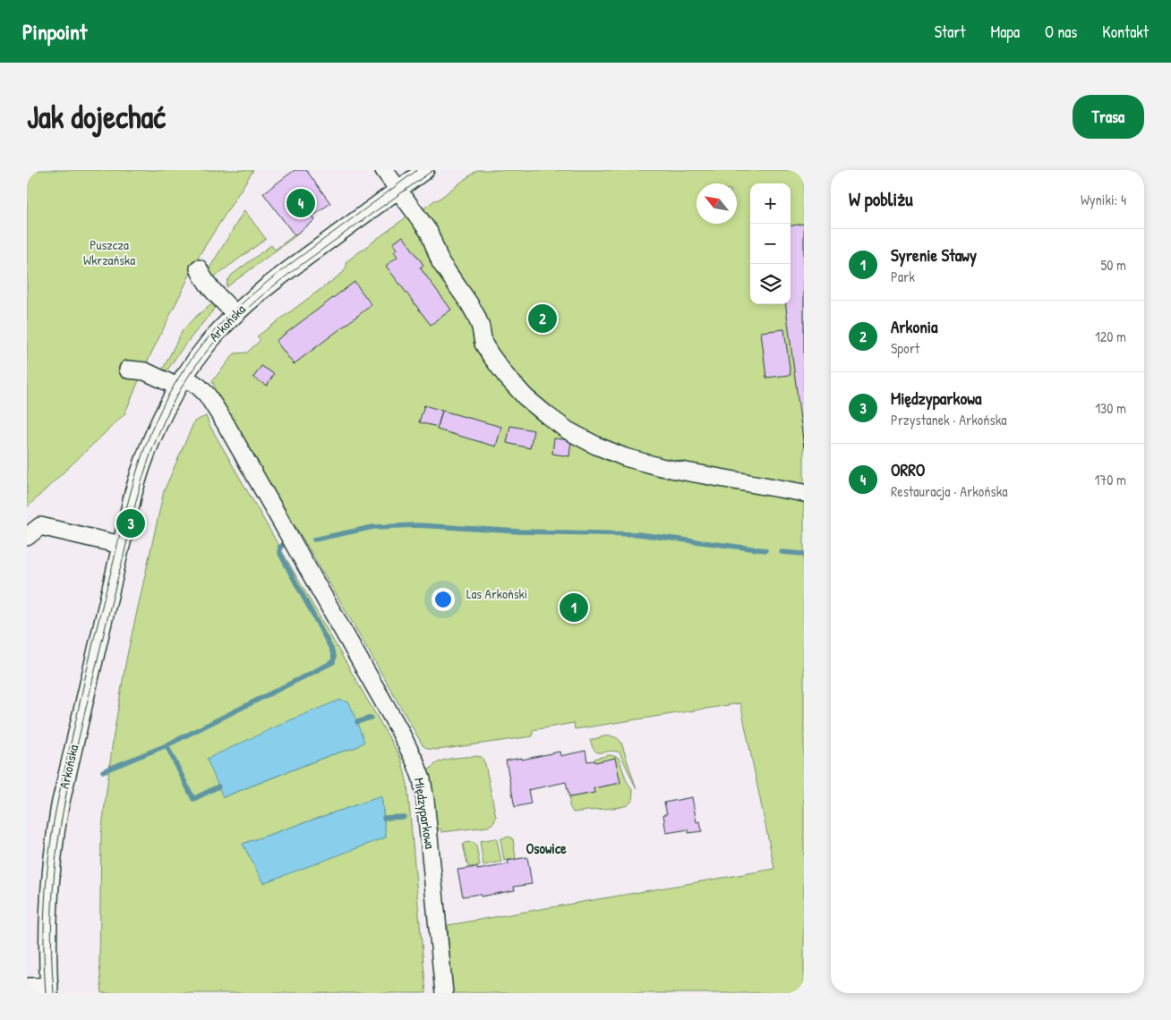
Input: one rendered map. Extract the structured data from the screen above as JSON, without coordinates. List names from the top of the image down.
{
  "streets": {
    "street": ["Arkońska", "Międzyparkowa"]
  },
  "crossings": [
    ["Arkońska", "Międzyparkowa"]
  ],
  "districts": ["Osowice"],
  "parks": ["Puszcza Wkrzańska", "Las Arkoński"],
  "north": "top left",
  "page": {
    "header": "Pinpoint",
    "nav": [
      "Start",
      "Mapa",
      "O nas",
      "Kontakt"
    ],
    "buttons": "Trasa",
    "title": "Jak dojechać",
    "heading": ["W pobliżu", "Wyniki: 4"],
    "map_buttons": ["+", "−"],
    "pins": [
      "4",
      "2",
      "3",
      "1"
    ],
    "list": [
      {
        "mark": "1",
        "name": "Syrenie Stawy",
        "note": "Park",
        "value": "50 m"
      },
      {
        "mark": "2",
        "name": "Arkonia",
        "note": "Sport",
        "value": "120 m"
      },
      {
        "mark": "3",
        "name": "Międzyparkowa",
        "note": "Przystanek · Arkońska",
        "value": "130 m"
      },
      {
        "mark": "4",
        "name": "ORRO",
        "note": "Restauracja · Arkońska",
        "value": "170 m"
      }
    ]
  }
}
